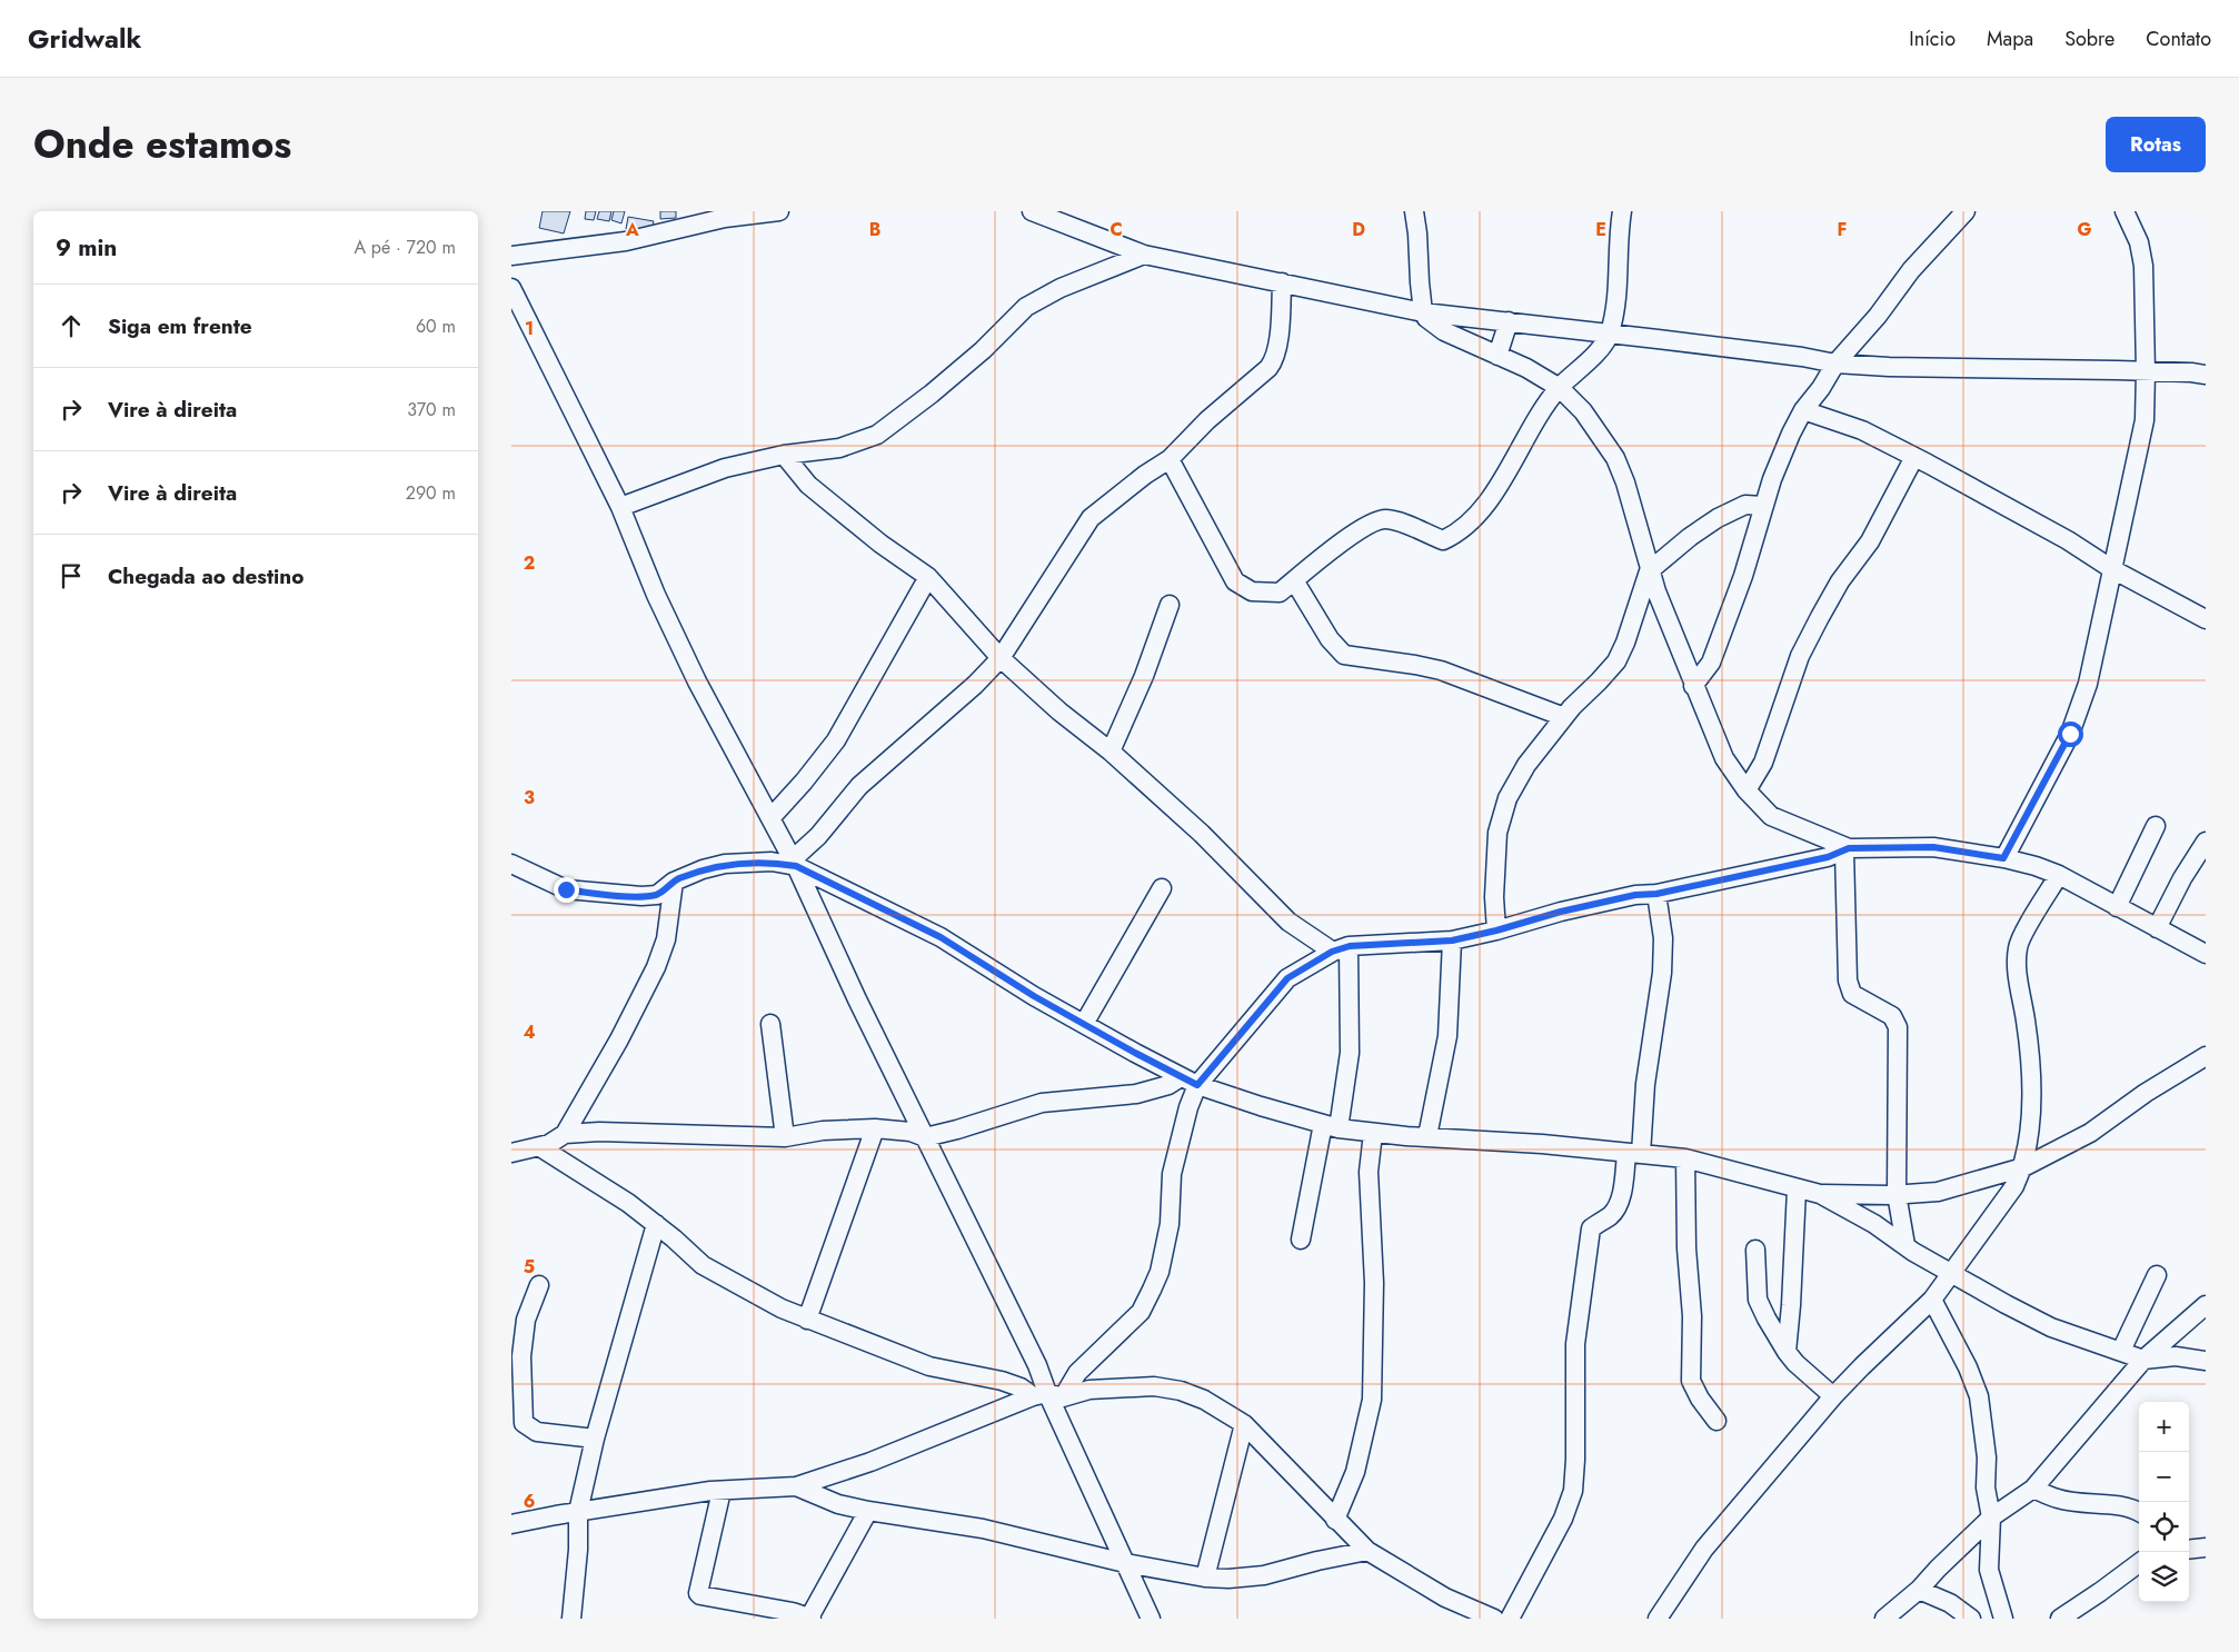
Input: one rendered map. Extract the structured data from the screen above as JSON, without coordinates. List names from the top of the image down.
{
  "page": {
    "header": "Gridwalk",
    "nav": [
      "Início",
      "Mapa",
      "Sobre",
      "Contato"
    ],
    "title": "Onde estamos",
    "buttons": "Rotas",
    "heading": ["9 min", "A pé · 720 m"],
    "list": [
      ["Siga em frente", "60 m"],
      ["Vire à direita", "370 m"],
      ["Vire à direita", "290 m"],
      "Chegada ao destino"
    ],
    "map_buttons": ["+", "−"]
  },
  "grid": {
    "columns": [
      "A",
      "B",
      "C",
      "D",
      "E",
      "F",
      "G"
    ],
    "rows": [
      "1",
      "2",
      "3",
      "4",
      "5",
      "6"
    ]
  }
}
